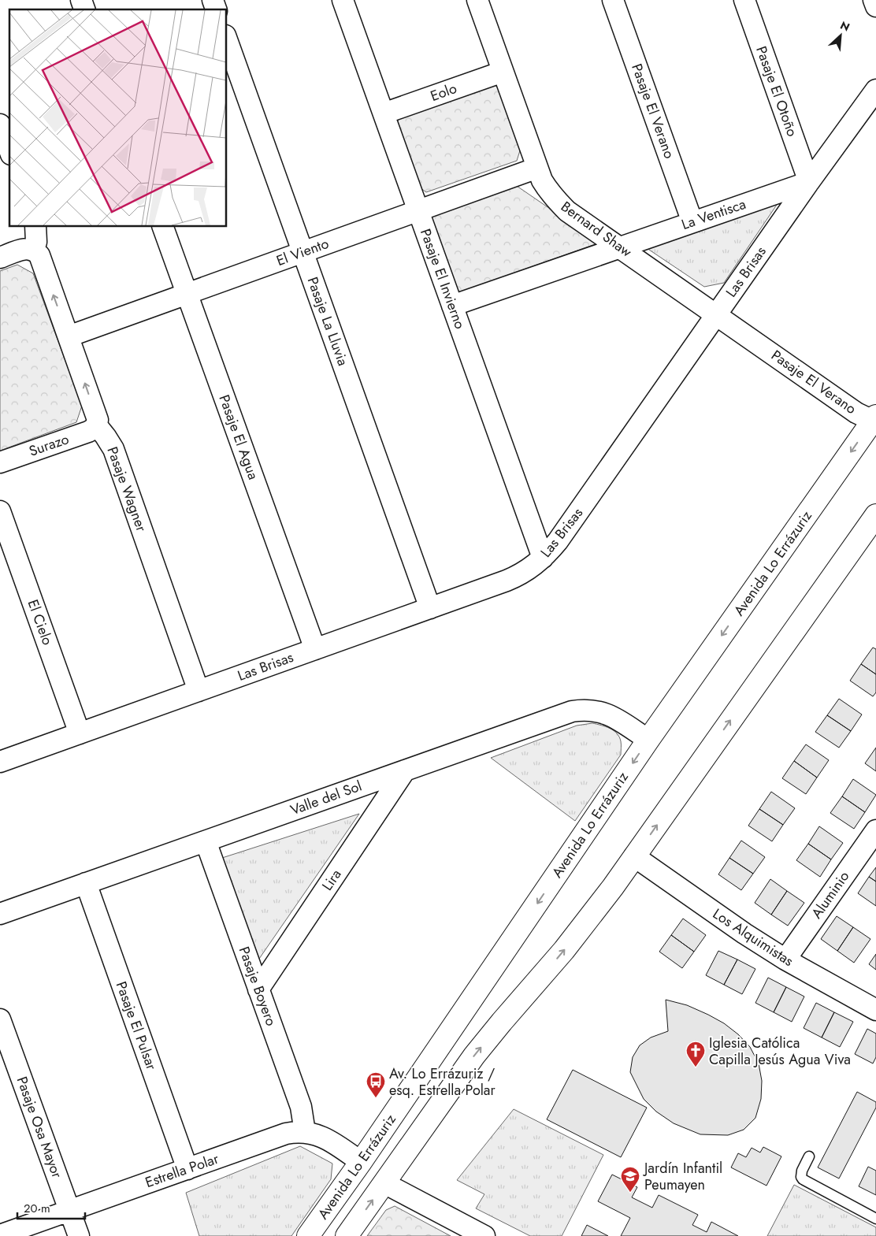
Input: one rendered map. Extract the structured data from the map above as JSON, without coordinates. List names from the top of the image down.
{
  "streets": {
    "main road": ["Avenida Lo Errázuriz"],
    "street": [
      "Pasaje El Otoño",
      "Eolo",
      "Pasaje El Verano",
      "La Ventisca",
      "Bernard Shaw",
      "El Viento",
      "Las Brisas",
      "Pasaje El Invierno",
      "Pasaje La Lluvia",
      "Pasaje El Agua",
      "Surazo",
      "Pasaje Wagner",
      "El Cielo",
      "Valle del Sol",
      "Lira",
      "Aluminio",
      "Los Alquimistas",
      "Pasaje Boyero",
      "Pasaje El Pulsar",
      "Pasaje Osa Mayor",
      "Estrella Polar"
    ]
  },
  "crossings": [
    ["Pasaje El Otoño", "La Ventisca"],
    ["Pasaje El Otoño", "Las Brisas"],
    ["Eolo", "Bernard Shaw"],
    ["Eolo", "Pasaje El Invierno"],
    ["Pasaje El Verano", "La Ventisca"],
    ["Pasaje El Verano", "Bernard Shaw"],
    ["Pasaje El Verano", "Las Brisas"],
    ["Pasaje El Verano", "Avenida Lo Errázuriz"],
    ["La Ventisca", "Bernard Shaw"],
    ["La Ventisca", "Las Brisas"],
    ["La Ventisca", "Pasaje El Invierno"],
    ["Bernard Shaw", "El Viento"],
    ["Bernard Shaw", "Las Brisas"],
    ["El Viento", "Pasaje El Invierno"],
    ["El Viento", "Pasaje La Lluvia"],
    ["El Viento", "Pasaje El Agua"],
    ["El Viento", "Pasaje Wagner"],
    ["Las Brisas", "Pasaje El Invierno"],
    ["Las Brisas", "Pasaje La Lluvia"],
    ["Las Brisas", "Pasaje El Agua"],
    ["Las Brisas", "Pasaje Wagner"],
    ["Las Brisas", "El Cielo"],
    ["Surazo", "Pasaje Wagner"],
    ["Avenida Lo Errázuriz", "Valle del Sol"],
    ["Avenida Lo Errázuriz", "Estrella Polar"],
    ["Valle del Sol", "Lira"],
    ["Valle del Sol", "Pasaje Boyero"],
    ["Valle del Sol", "Pasaje El Pulsar"],
    ["Lira", "Pasaje Boyero"],
    ["Aluminio", "Los Alquimistas"],
    ["Pasaje Boyero", "Estrella Polar"],
    ["Pasaje El Pulsar", "Estrella Polar"],
    ["Pasaje Osa Mayor", "Estrella Polar"]
  ],
  "one_way": ["Pasaje Wagner"],
  "places": {
    "church": ["Iglesia Católica Capilla Jesús Agua Viva"],
    "bus stop": ["Av. Lo Errázuriz / esq. Estrella Polar"],
    "school or university": ["Jardín Infantil Peumayen"]
  },
  "scale_bar": "20 m",
  "north": "top right"
}
